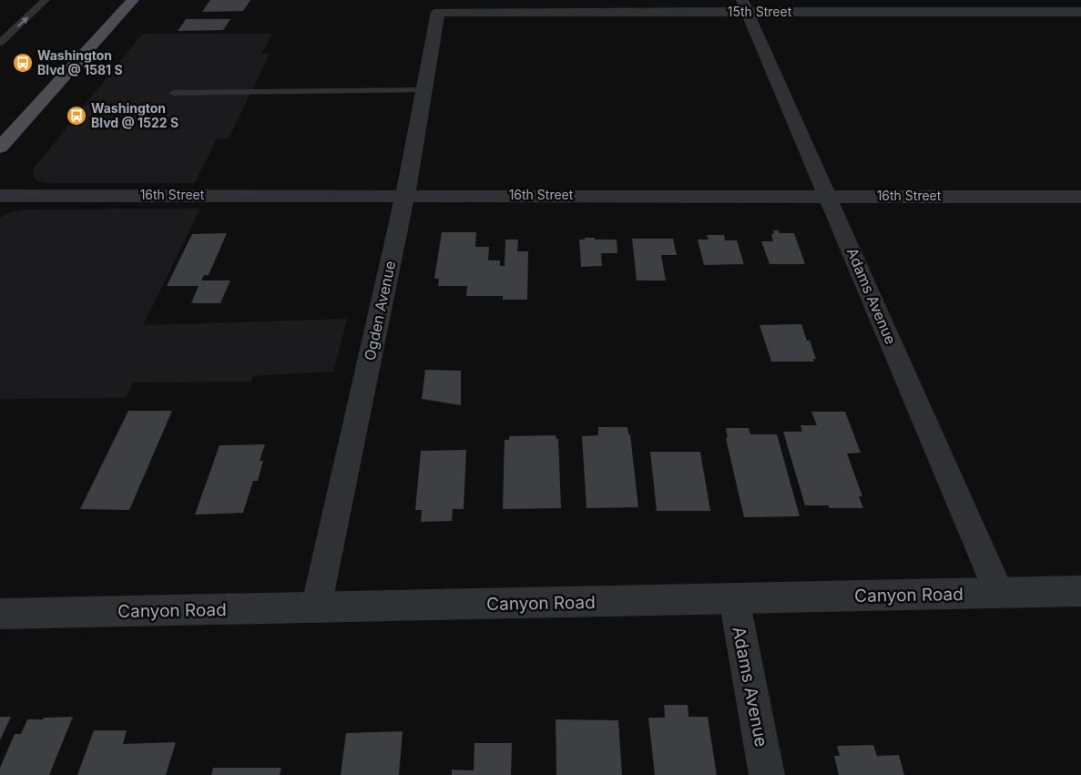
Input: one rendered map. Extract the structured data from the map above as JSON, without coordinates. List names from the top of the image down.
{
  "streets": {
    "street": [
      "15th Street",
      "16th Street",
      "Adams Avenue",
      "Ogden Avenue",
      "Canyon Road"
    ]
  },
  "crossings": [
    ["15th Street", "Adams Avenue"],
    ["15th Street", "Ogden Avenue"],
    ["16th Street", "Adams Avenue"],
    ["16th Street", "Ogden Avenue"],
    ["Adams Avenue", "Canyon Road"],
    ["Ogden Avenue", "Canyon Road"]
  ],
  "places": {
    "bus stop": ["Washington Blvd @ 1581 S", "Washington Blvd @ 1522 S"]
  }
}
